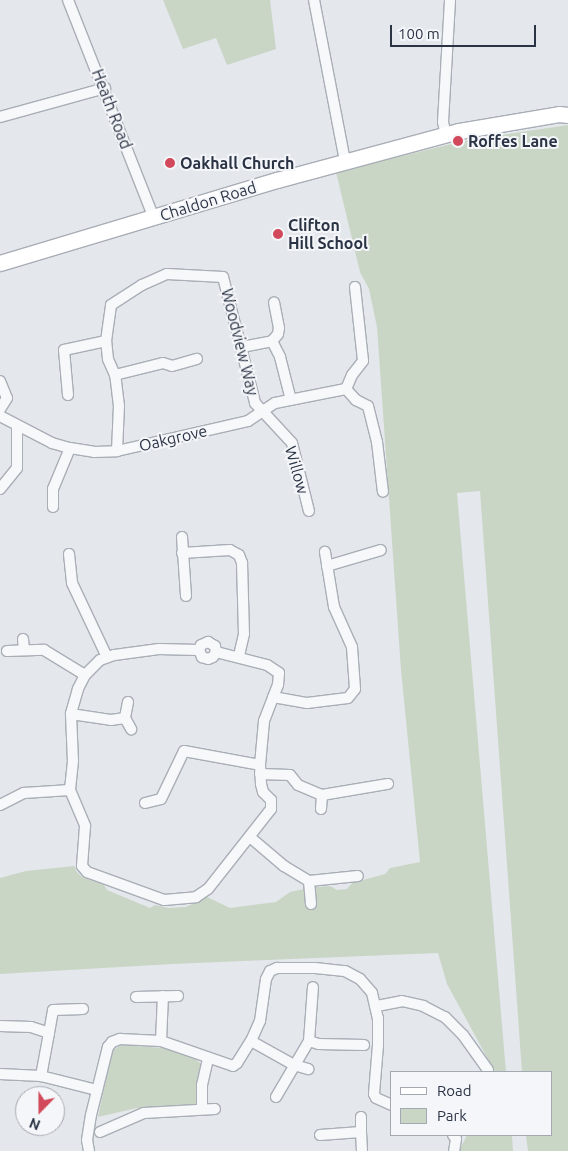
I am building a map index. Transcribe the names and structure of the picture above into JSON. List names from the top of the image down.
{
  "streets": {
    "main road": ["Chaldon Road"],
    "street": [
      "Heath Road",
      "Woodview Way",
      "Oakgrove",
      "Willow"
    ]
  },
  "crossings": [
    ["Heath Road", "Chaldon Road"],
    ["Woodview Way", "Oakgrove"],
    ["Woodview Way", "Willow"],
    ["Oakgrove", "Willow"]
  ],
  "places": ["Roffes Lane", "Oakhall Church", "Clifton Hill School"],
  "legend": ["Road", "Park"],
  "scale_bar": "100 m",
  "north": "bottom"
}
